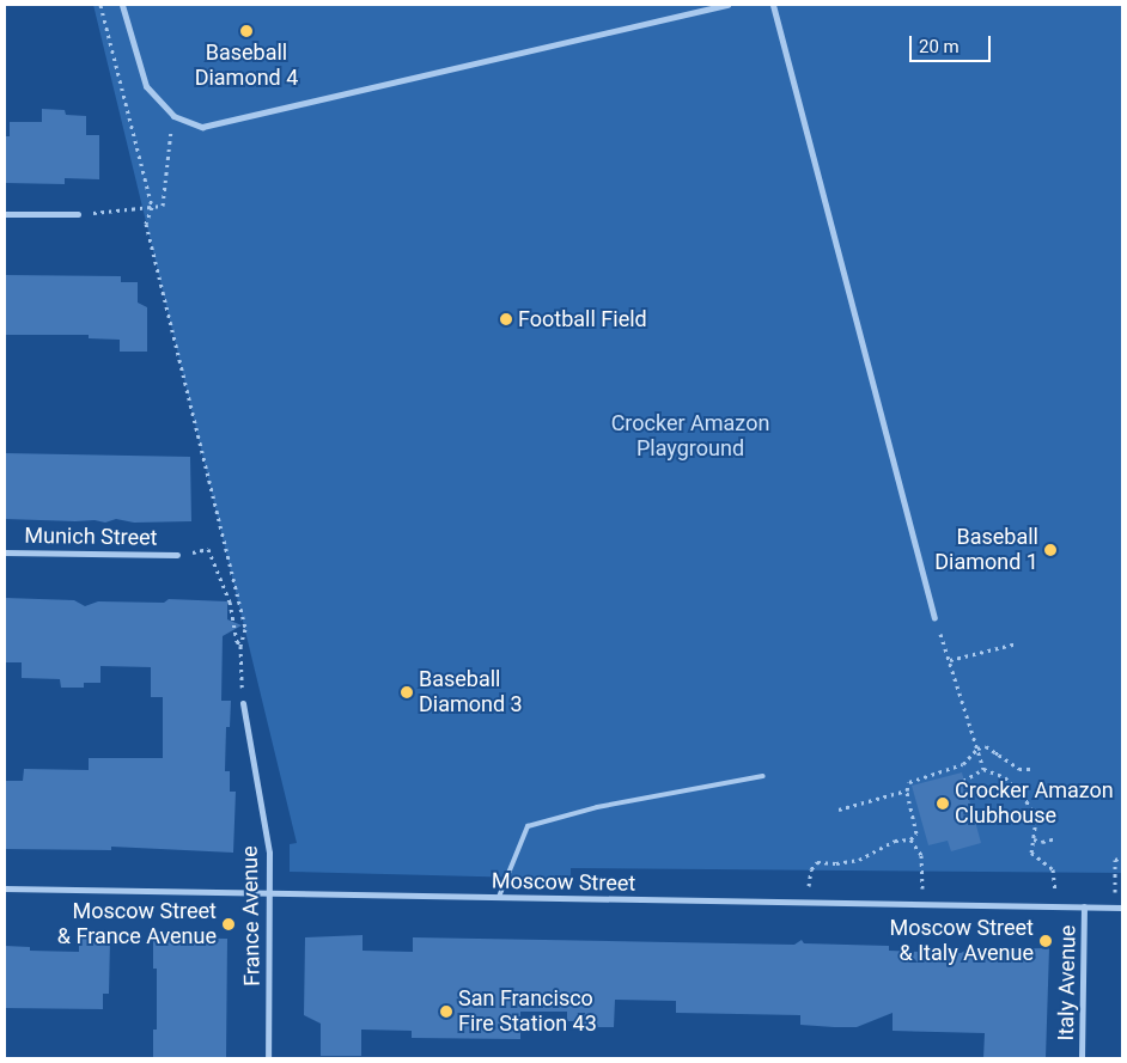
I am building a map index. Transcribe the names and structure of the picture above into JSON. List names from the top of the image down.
{
  "streets": {
    "street": [
      "Munich Street",
      "Moscow Street",
      "France Avenue",
      "Italy Avenue"
    ]
  },
  "crossings": [
    ["Moscow Street", "France Avenue"],
    ["Moscow Street", "Italy Avenue"]
  ],
  "parks": ["Crocker Amazon Playground"],
  "places": [
    "Baseball Diamond 4",
    "Football Field",
    "Baseball Diamond 1",
    "Baseball Diamond 3",
    "Crocker Amazon Clubhouse",
    "Moscow Street & France Avenue",
    "Moscow Street & Italy Avenue",
    "San Francisco Fire Station 43"
  ],
  "scale_bar": "20 m"
}
